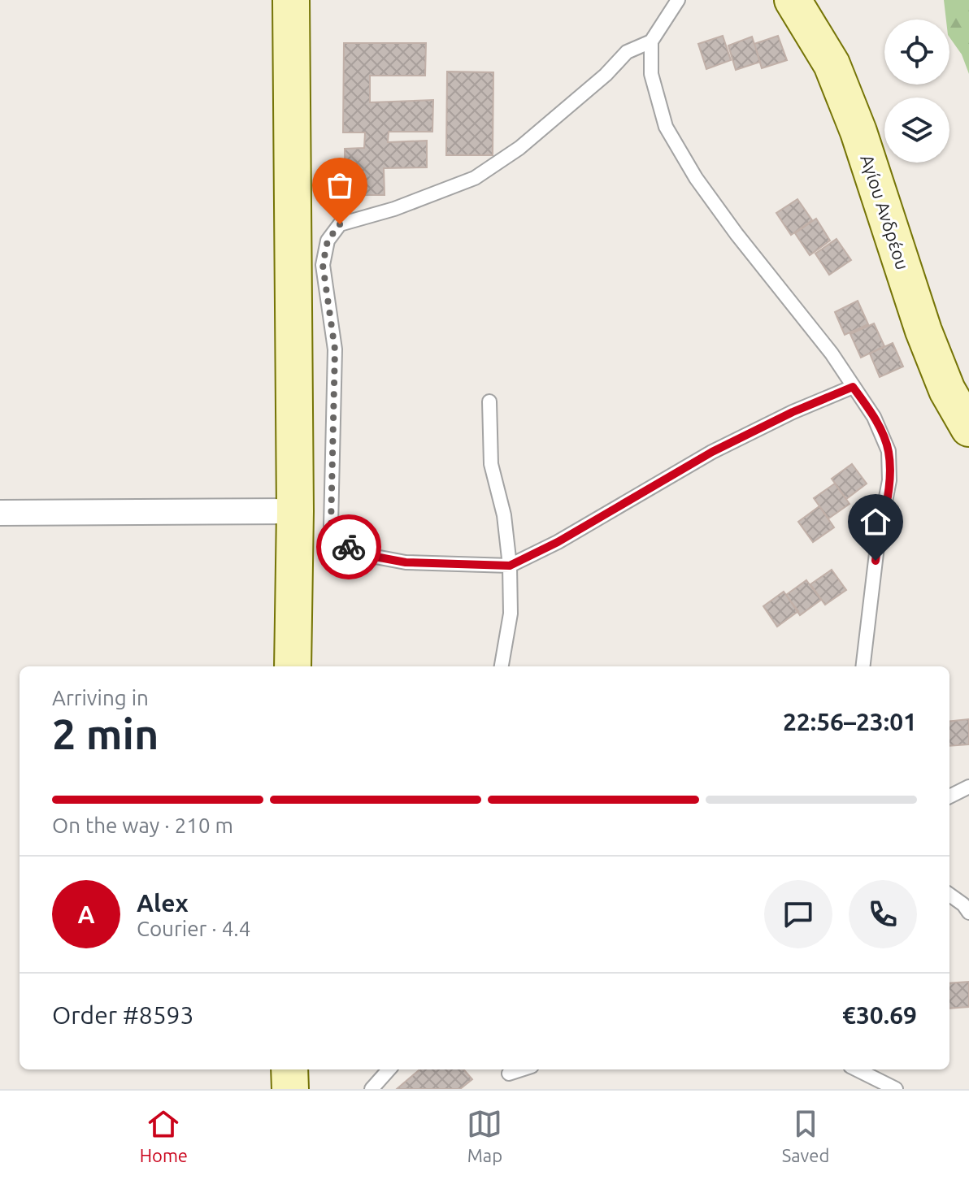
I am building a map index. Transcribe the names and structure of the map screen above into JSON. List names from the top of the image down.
{
  "streets": {
    "street": ["Αγίου Ανδρέου"]
  },
  "page": {
    "heading": ["2 min", "Arriving in", "22:56–23:01"],
    "panel": [
      "Alex",
      "Courier · 4.4",
      "Order #8593",
      "€30.69"
    ],
    "bar": "On the way · 210 m",
    "round": "A",
    "tabs": ["Home", "Map", "Saved"]
  }
}
